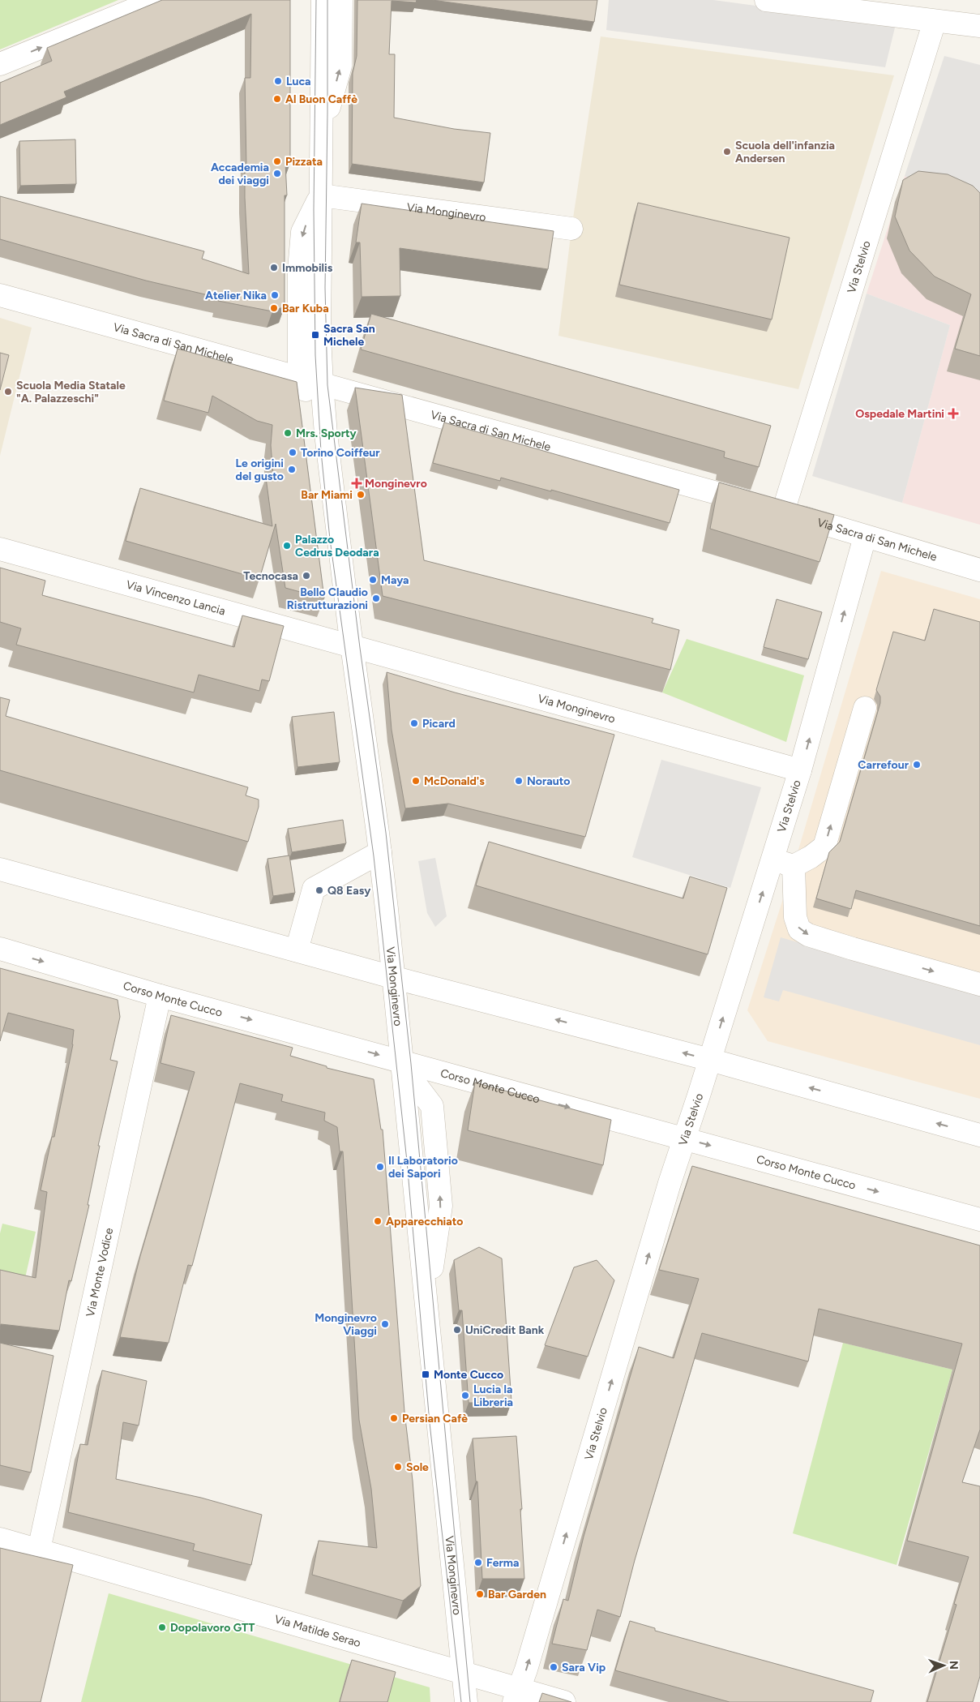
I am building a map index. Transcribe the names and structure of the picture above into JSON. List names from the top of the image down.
{
  "streets": {
    "street": [
      "Via Monginevro",
      "Via Stelvio",
      "Via Sacra di San Michele",
      "Via Vincenzo Lancia",
      "Corso Monte Cucco",
      "Via Monte Vodice",
      "Via Matilde Serao"
    ]
  },
  "crossings": [
    ["Via Monginevro", "Via Stelvio"],
    ["Via Monginevro", "Via Sacra di San Michele"],
    ["Via Monginevro", "Via Vincenzo Lancia"],
    ["Via Monginevro", "Corso Monte Cucco"],
    ["Via Monginevro", "Via Matilde Serao"],
    ["Via Stelvio", "Via Sacra di San Michele"],
    ["Via Stelvio", "Corso Monte Cucco"],
    ["Via Stelvio", "Via Matilde Serao"],
    ["Corso Monte Cucco", "Via Monte Vodice"],
    ["Via Monte Vodice", "Via Matilde Serao"]
  ],
  "one_way": ["Via Stelvio"],
  "places": {
    "other": [
      "Luca",
      "Al Buon Caffè",
      "Scuola dell'infanzia Andersen",
      "Pizzata",
      "Accademia dei viaggi",
      "Immobilis",
      "Atelier Nika",
      "Bar Kuba",
      "Scuola Media Statale \"A. Palazzeschi\"",
      "Mrs. Sporty",
      "Torino Coiffeur",
      "Le origini del gusto",
      "Bar Miami",
      "Palazzo Cedrus Deodara",
      "Tecnocasa",
      "Maya",
      "Bello Claudio Ristrutturazioni",
      "Picard",
      "Carrefour",
      "McDonald's",
      "Norauto",
      "Q8 Easy",
      "Il Laboratorio dei Sapori",
      "Apparecchiato",
      "Monginevro Viaggi",
      "UniCredit Bank",
      "Lucia la Libreria",
      "Persian Cafè",
      "Sole",
      "Ferma",
      "Bar Garden",
      "Dopolavoro GTT",
      "Sara Vip"
    ],
    "transit": ["Sacra San Michele", "Monte Cucco"],
    "health": ["Ospedale Martini", "Monginevro"]
  },
  "north": "right"
}
